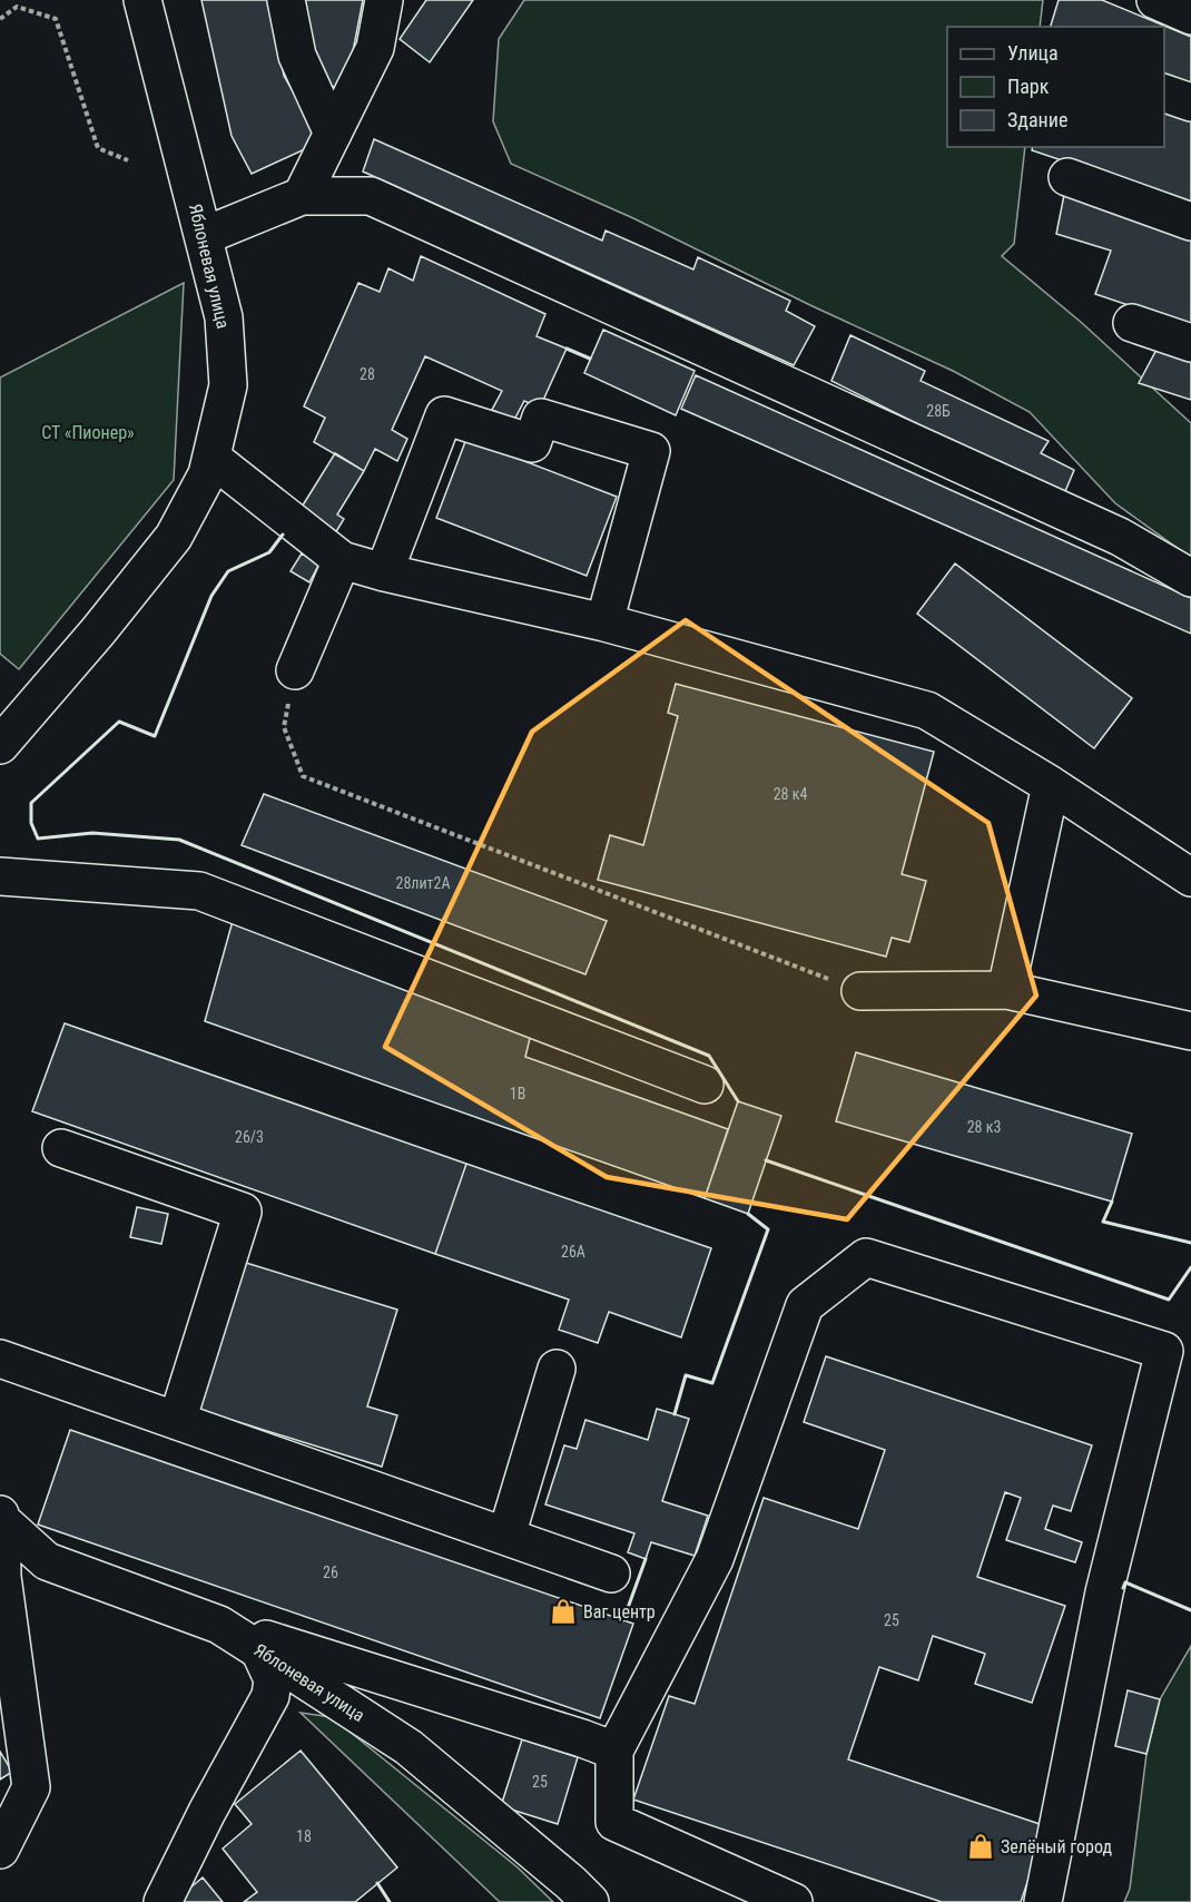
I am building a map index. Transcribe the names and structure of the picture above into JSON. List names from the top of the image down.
{
  "streets": {
    "street": ["Яблоневая улица"]
  },
  "parks": ["СТ «Пионер»"],
  "places": {
    "shop": ["Ваг центр", "Зелёный город"]
  },
  "house_numbers": [
    "28",
    "28Б",
    "28 к4",
    "28лит2А",
    "1В",
    "28 к3",
    "26/3",
    "26А",
    "26",
    "25",
    "25",
    "18"
  ],
  "legend": ["Улица", "Парк", "Здание"]
}
